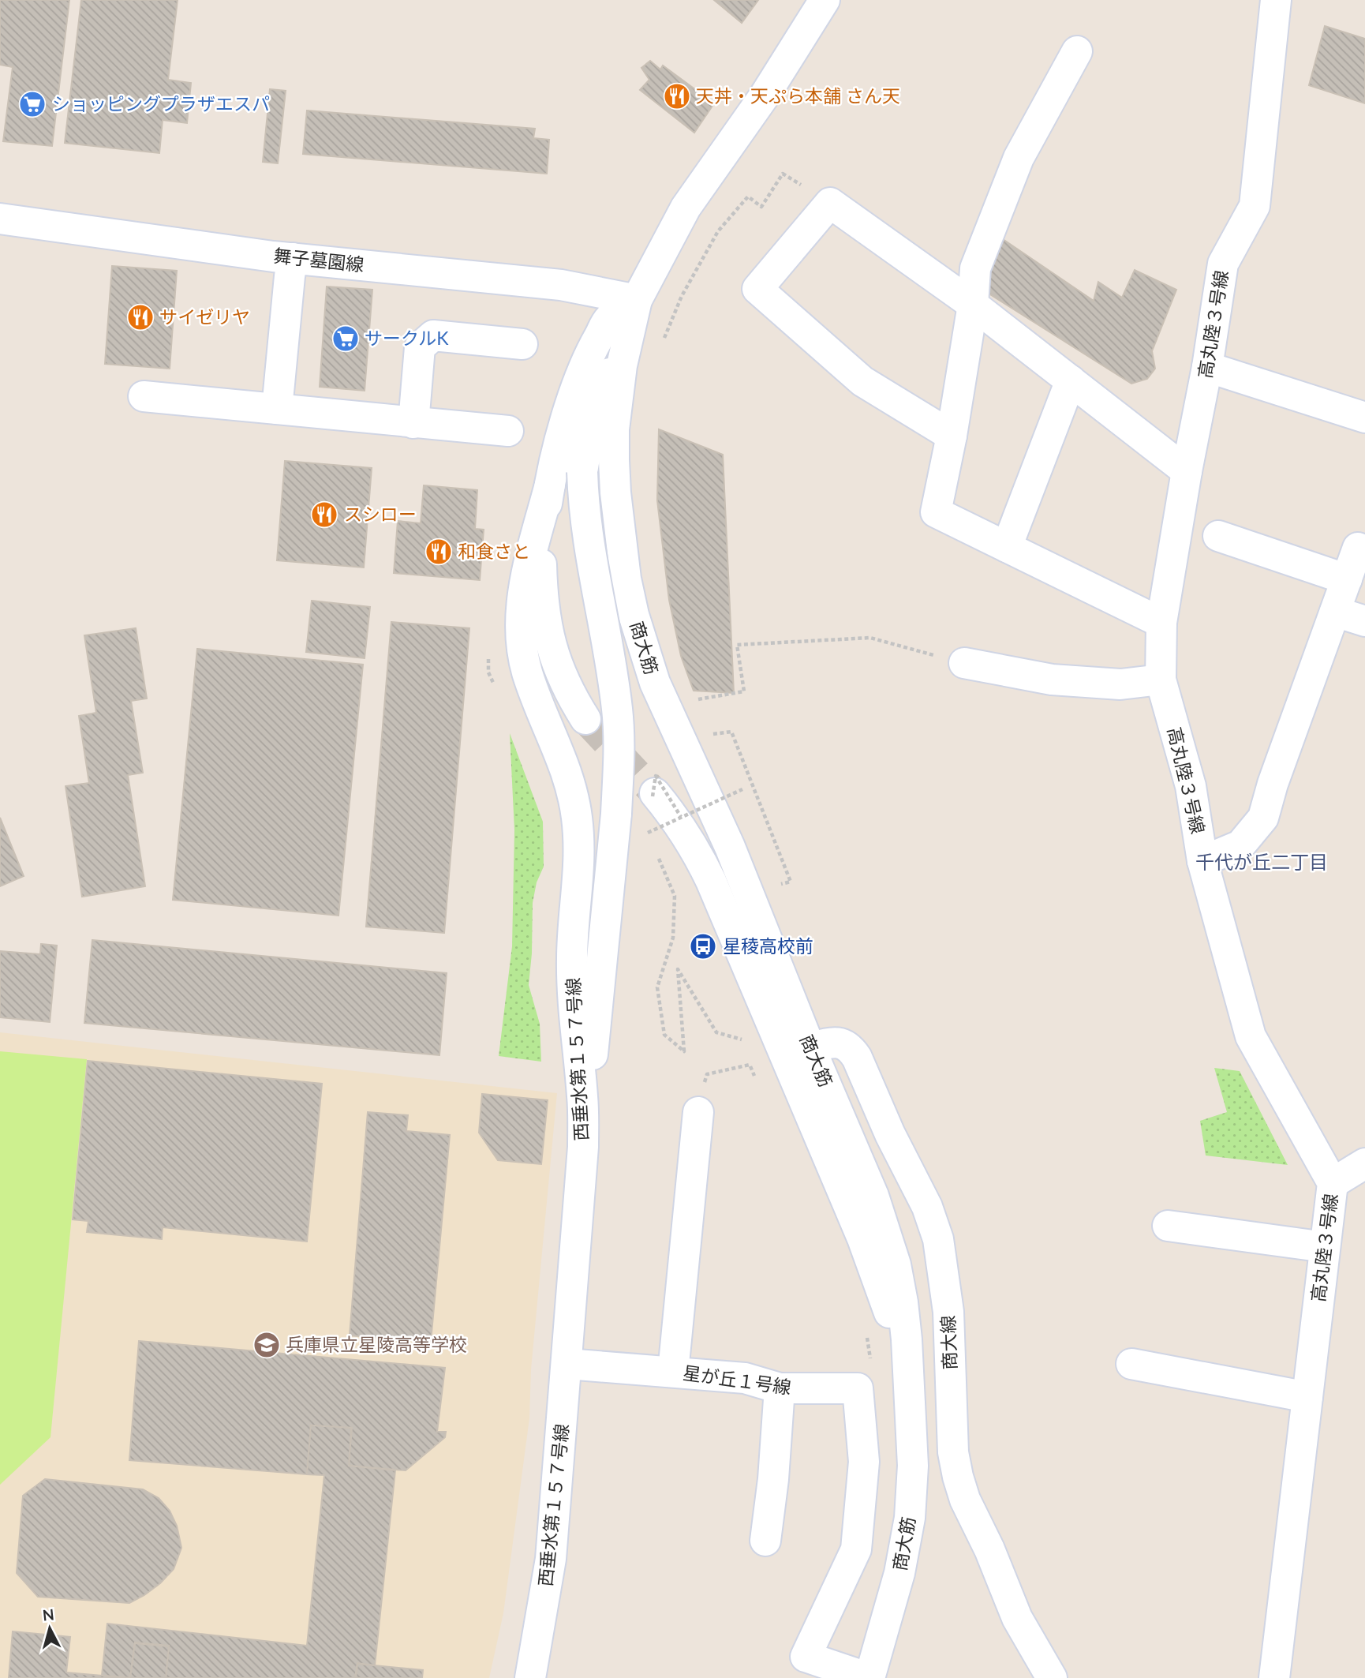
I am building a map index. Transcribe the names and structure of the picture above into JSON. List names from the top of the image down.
{
  "streets": {
    "street": [
      "舞子墓園線",
      "高丸陸３号線",
      "商大筋",
      "西垂水第１５７号線",
      "商大線",
      "星が丘１号線"
    ]
  },
  "crossings": [
    ["舞子墓園線", "商大筋"],
    ["商大筋", "商大線"],
    ["商大筋", "星が丘１号線"],
    ["西垂水第１５７号線", "星が丘１号線"]
  ],
  "districts": ["千代が丘二丁目"],
  "places": {
    "restaurant": [
      "天丼・天ぷら本舗 さん天",
      "サイゼリヤ",
      "スシロー",
      "和食さと"
    ],
    "supermarket": ["ショッピングプラザエスパ", "サークルK"],
    "bus stop": ["星稜高校前"],
    "school or university": ["兵庫県立星陵高等学校"]
  },
  "north": "top"
}
